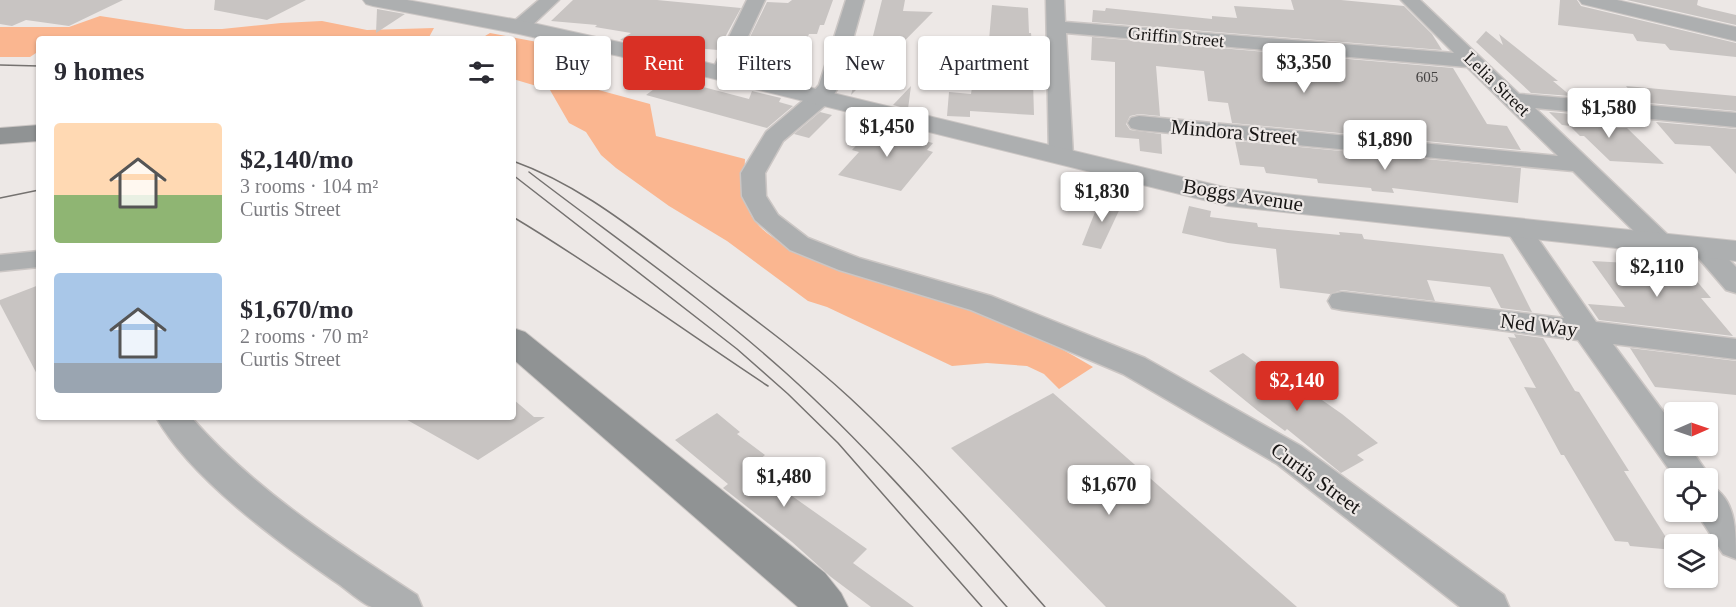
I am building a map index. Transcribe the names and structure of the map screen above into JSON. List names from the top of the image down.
{
  "streets": {
    "street": [
      "Griffin Street",
      "Lelia Street",
      "Mindora Street",
      "Boggs Avenue",
      "Ned Way",
      "Curtis Street"
    ]
  },
  "crossings": [
    ["Griffin Street", "Lelia Street"],
    ["Lelia Street", "Mindora Street"],
    ["Lelia Street", "Boggs Avenue"],
    ["Boggs Avenue", "Curtis Street"]
  ],
  "house_numbers": ["605"],
  "north": "right",
  "page": {
    "chip": [
      "Buy",
      "Rent",
      "Filters",
      "New",
      "Apartment"
    ],
    "heading": "9 homes",
    "price": [
      "$3,350",
      "$1,580",
      "$1,450",
      "$1,890",
      "$1,830",
      "$2,110",
      "$2,140",
      "$1,480",
      "$1,670"
    ],
    "list": [
      {
        "name": "$2,140/mo",
        "note": "3 rooms · 104 m² · Curtis Street"
      },
      {
        "name": "$1,670/mo",
        "note": "2 rooms · 70 m² · Curtis Street"
      }
    ]
  }
}
